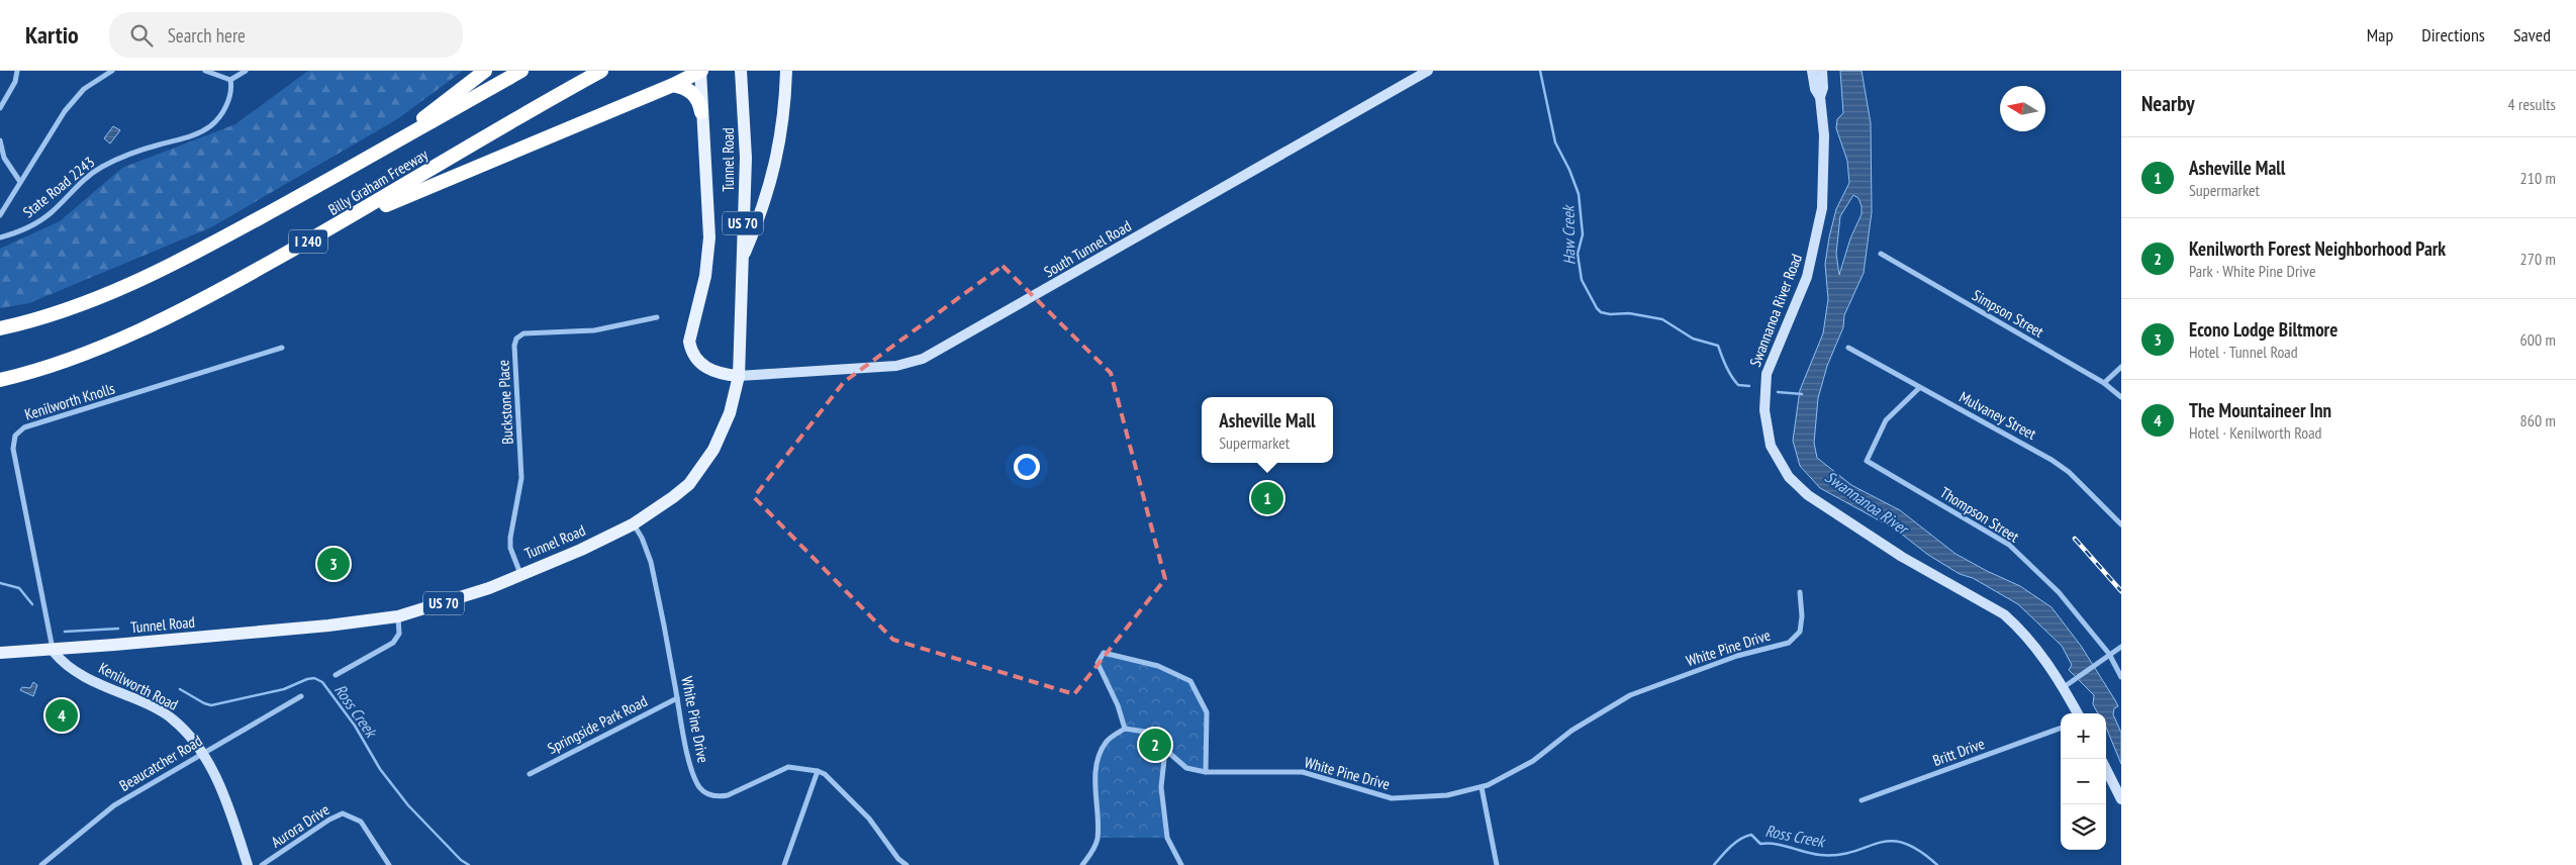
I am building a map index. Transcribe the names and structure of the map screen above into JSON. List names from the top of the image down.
{
  "streets": {
    "highway": ["Billy Graham Freeway", "I 240"],
    "main road": [
      "Tunnel Road",
      "US 70",
      "South Tunnel Road",
      "Swannanoa River Road",
      "Kenilworth Road"
    ],
    "street": [
      "State Road 2243",
      "Simpson Street",
      "Kenilworth Knolls",
      "Buckstone Place",
      "Mulvaney Street",
      "Thompson Street",
      "White Pine Drive",
      "Springside Park Road",
      "Britt Drive",
      "Beaucatcher Road",
      "Aurora Drive"
    ]
  },
  "crossings": [
    ["Tunnel Road", "South Tunnel Road"],
    ["Tunnel Road", "Kenilworth Knolls"],
    ["Tunnel Road", "Buckstone Place"],
    ["Tunnel Road", "White Pine Drive"],
    ["Tunnel Road", "Kenilworth Road"],
    ["Kenilworth Knolls", "Kenilworth Road"],
    ["Mulvaney Street", "Thompson Street"],
    ["White Pine Drive", "Springside Park Road"],
    ["Kenilworth Road", "Beaucatcher Road"]
  ],
  "water": ["Haw Creek", "Swannanoa River", "Ross Creek"],
  "north": "left",
  "page": {
    "header": "Kartio",
    "search": "Search here",
    "nav": ["Map", "Directions", "Saved"],
    "heading": ["Nearby", "4 results"],
    "list": [
      {
        "mark": "1",
        "name": "Asheville Mall",
        "note": "Supermarket",
        "value": "210 m"
      },
      {
        "mark": "2",
        "name": "Kenilworth Forest Neighborhood Park",
        "note": "Park · White Pine Drive",
        "value": "270 m"
      },
      {
        "mark": "3",
        "name": "Econo Lodge Biltmore",
        "note": "Hotel · Tunnel Road",
        "value": "600 m"
      },
      {
        "mark": "4",
        "name": "The Mountaineer Inn",
        "note": "Hotel · Kenilworth Road",
        "value": "860 m"
      }
    ],
    "popup": ["Asheville Mall", "Supermarket"],
    "pins": [
      "1",
      "3",
      "4",
      "2"
    ],
    "map_buttons": ["+", "−"]
  }
}
